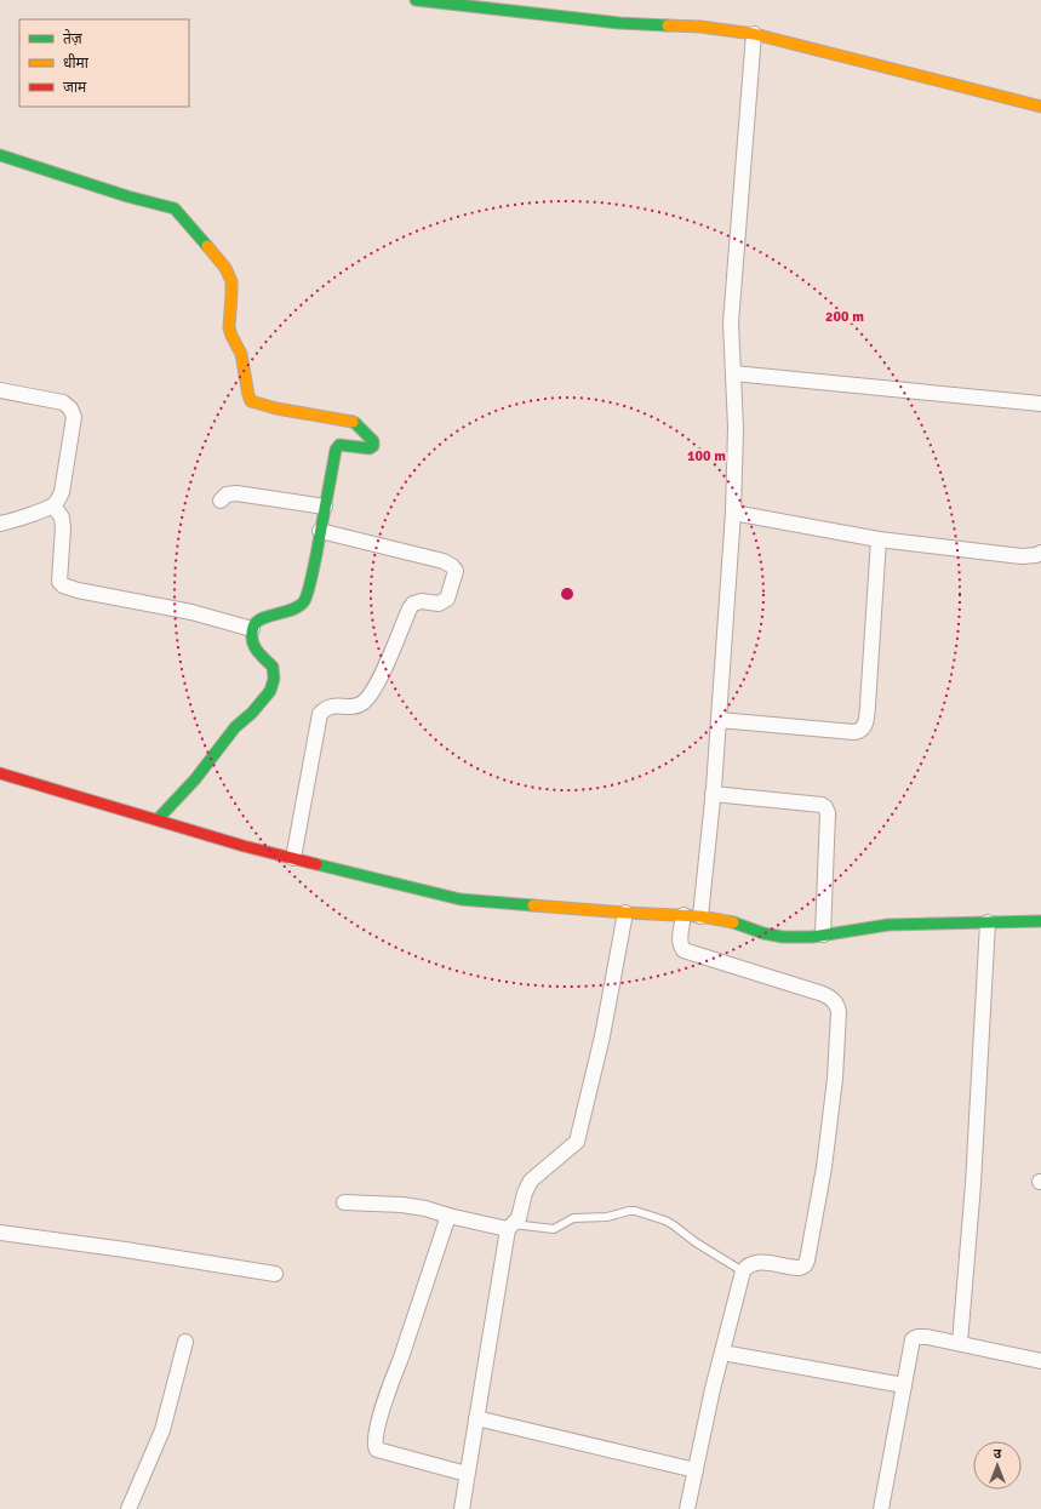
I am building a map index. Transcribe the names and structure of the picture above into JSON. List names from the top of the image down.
{
  "legend": ["तेज़", "धीमा", "जाम"],
  "north": "top",
  "rings": ["200 m", "100 m"]
}
